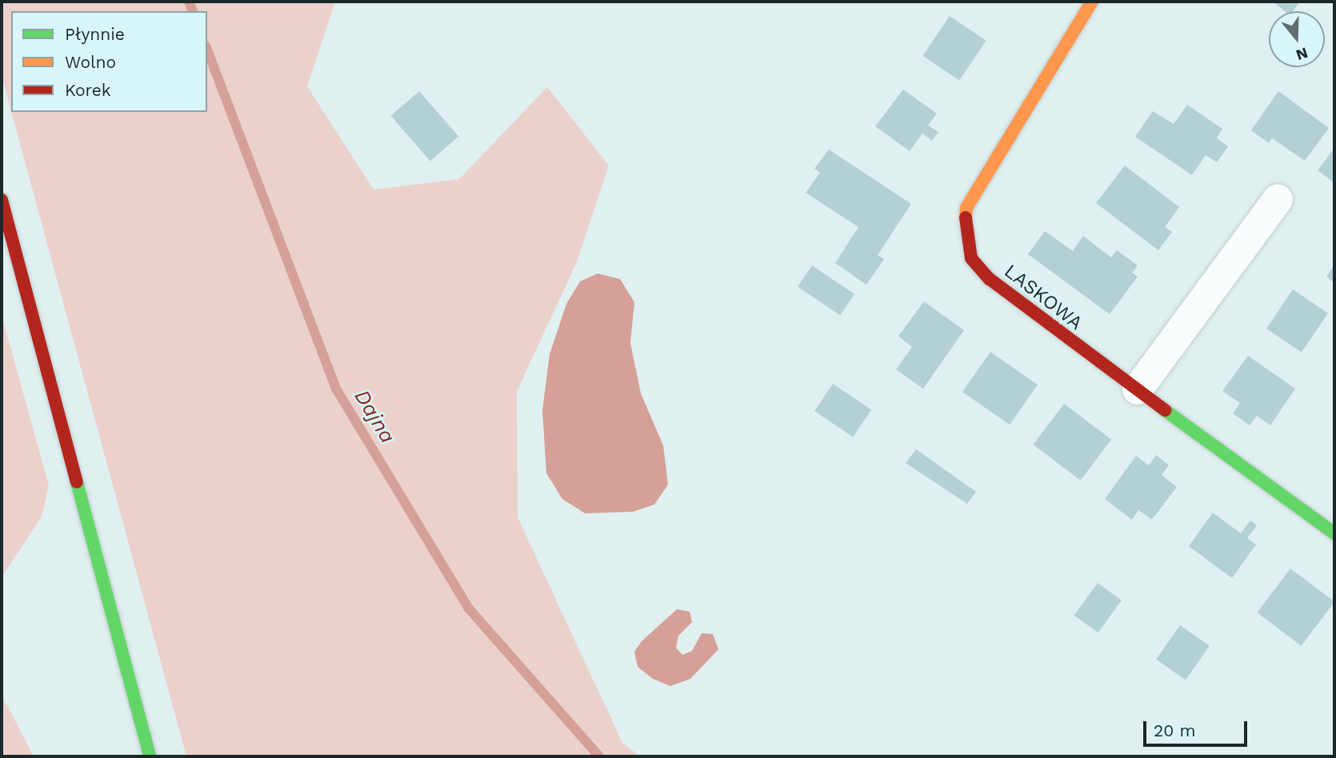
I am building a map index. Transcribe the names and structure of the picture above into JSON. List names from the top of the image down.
{
  "streets": {
    "street": ["LASKOWA"]
  },
  "water": ["Dajna"],
  "legend": ["Płynnie", "Wolno", "Korek"],
  "scale_bar": "20 m",
  "north": "bottom"
}
